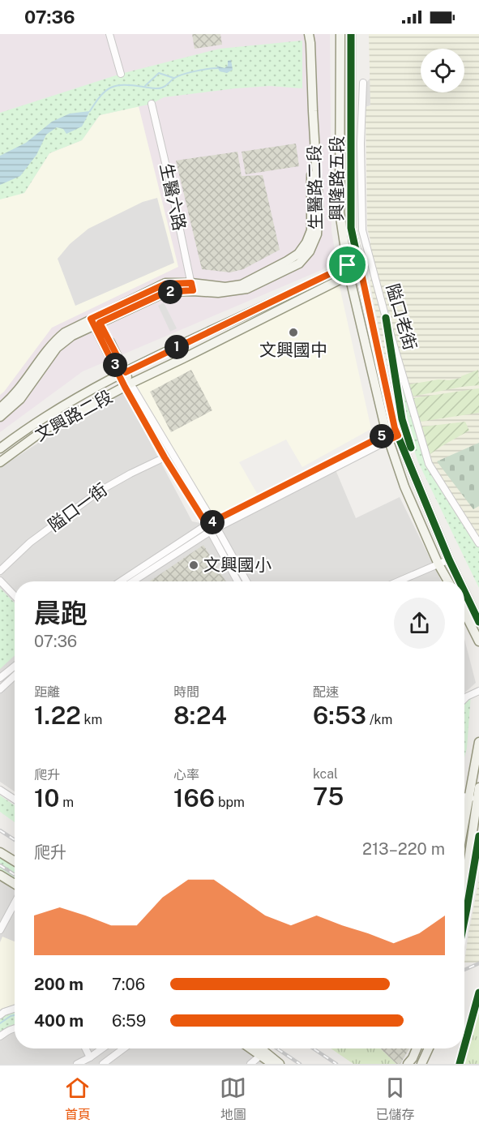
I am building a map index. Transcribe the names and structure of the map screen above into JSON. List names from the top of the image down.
{
  "streets": {
    "street": [
      "興隆路五段",
      "生醫路二段",
      "生醫六路",
      "隘口老街",
      "文興路二段",
      "隘口一街"
    ]
  },
  "crossings": [
    ["興隆路五段", "文興路二段"],
    ["生醫路二段", "生醫六路"]
  ],
  "places": ["文興國中", "文興國小"],
  "page": {
    "status": "07:36",
    "pins": [
      "2",
      "1",
      "3",
      "5",
      "4"
    ],
    "heading": ["晨跑", "07:36"],
    "stats": [
      ["距離", "1.22 km"],
      ["時間", "8:24"],
      ["配速", "6:53 /km"],
      ["爬升", "10 m"],
      ["心率", "166 bpm"],
      ["kcal", "75"]
    ],
    "chart": ["爬升", "213–220 m"],
    "list": [
      {
        "name": "200 m",
        "note": "7:06"
      },
      {
        "name": "400 m",
        "note": "6:59"
      }
    ],
    "tabs": ["首頁", "地圖", "已儲存"]
  }
}
